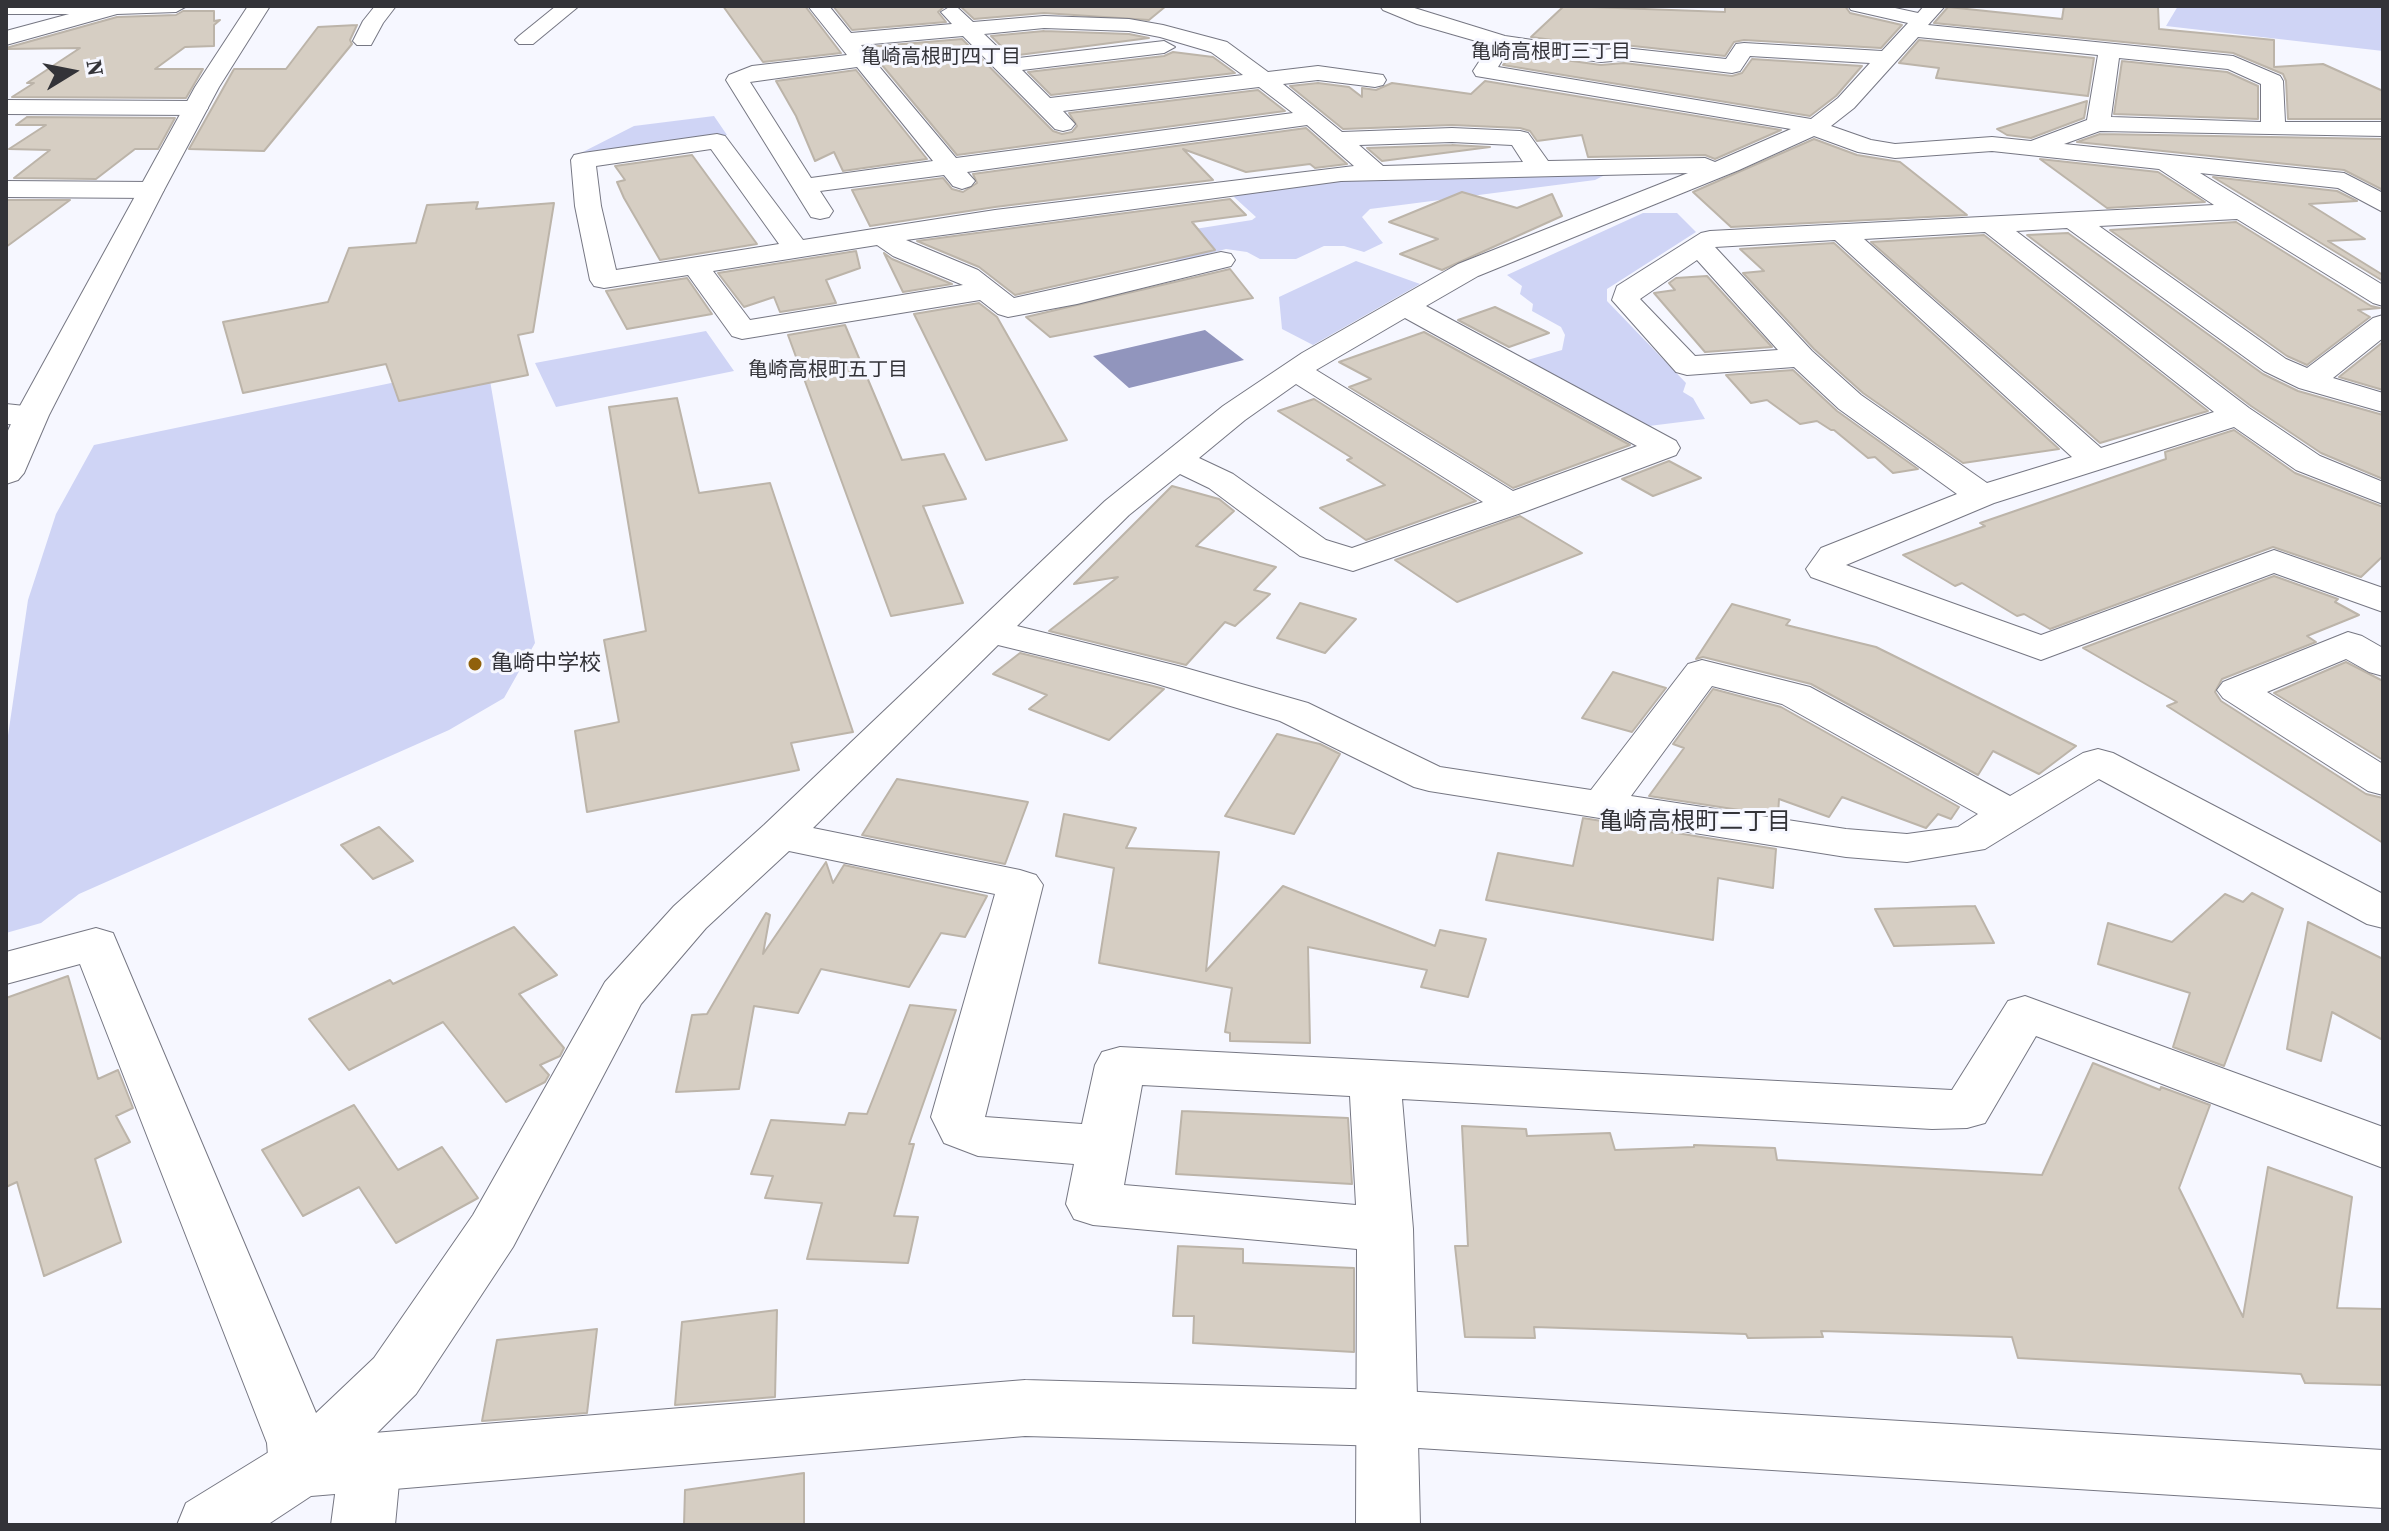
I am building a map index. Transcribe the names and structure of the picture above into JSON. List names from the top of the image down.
{
  "districts": [
    "亀崎高根町三丁目",
    "亀崎高根町四丁目",
    "亀崎高根町五丁目",
    "亀崎高根町二丁目"
  ],
  "places": ["亀崎中学校"],
  "north": "right"
}
